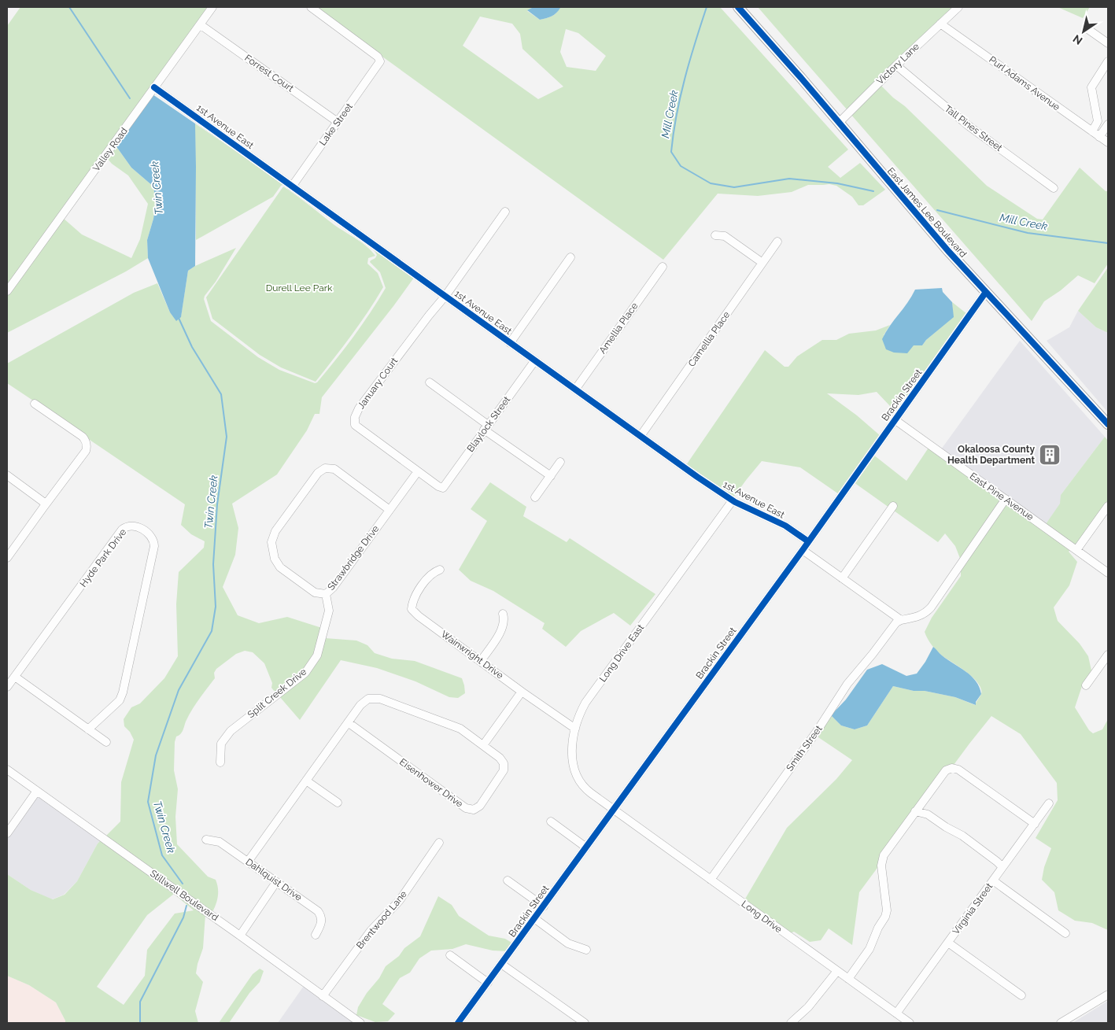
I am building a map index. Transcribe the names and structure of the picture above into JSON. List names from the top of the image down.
{
  "streets": {
    "main road": ["East James Lee Boulevard"],
    "street": [
      "Victory Lane",
      "Forrest Court",
      "Purl Adams Avenue",
      "Lake Street",
      "1st Avenue East",
      "Tall Pines Street",
      "Valley Road",
      "Amellia Place",
      "Camellia Place",
      "January Court",
      "Brackin Street",
      "Blaylock Street",
      "East Pine Avenue",
      "Hyde Park Drive",
      "Strawbridge Drive",
      "Long Drive East",
      "Wainwright Drive",
      "Split Creek Drive",
      "Smith Street",
      "Eisenhower Drive",
      "Dahlquist Drive",
      "Stillwell Boulevard",
      "Virginia Street",
      "Long Drive",
      "Brentwood Lane"
    ]
  },
  "crossings": [
    ["Victory Lane", "Purl Adams Avenue"],
    ["Victory Lane", "Tall Pines Street"],
    ["Victory Lane", "East James Lee Boulevard"],
    ["Forrest Court", "Lake Street"],
    ["Forrest Court", "Valley Road"],
    ["Lake Street", "1st Avenue East"],
    ["1st Avenue East", "Valley Road"],
    ["1st Avenue East", "Amellia Place"],
    ["1st Avenue East", "Camellia Place"],
    ["1st Avenue East", "January Court"],
    ["1st Avenue East", "Brackin Street"],
    ["1st Avenue East", "Blaylock Street"],
    ["1st Avenue East", "Long Drive East"],
    ["East James Lee Boulevard", "Brackin Street"],
    ["January Court", "Blaylock Street"],
    ["January Court", "Strawbridge Drive"],
    ["Brackin Street", "East Pine Avenue"],
    ["Brackin Street", "Long Drive East"],
    ["Brackin Street", "Long Drive"],
    ["Strawbridge Drive", "Split Creek Drive"],
    ["Long Drive East", "Wainwright Drive"],
    ["Long Drive East", "Long Drive"],
    ["Smith Street", "Long Drive"],
    ["Eisenhower Drive", "Dahlquist Drive"],
    ["Stillwell Boulevard", "Brentwood Lane"],
    ["Virginia Street", "Long Drive"]
  ],
  "water": ["Mill Creek", "Twin Creek"],
  "parks": ["Durell Lee Park"],
  "places": {
    "building": ["Okaloosa County Health Department"]
  },
  "north": "bottom left"
}
